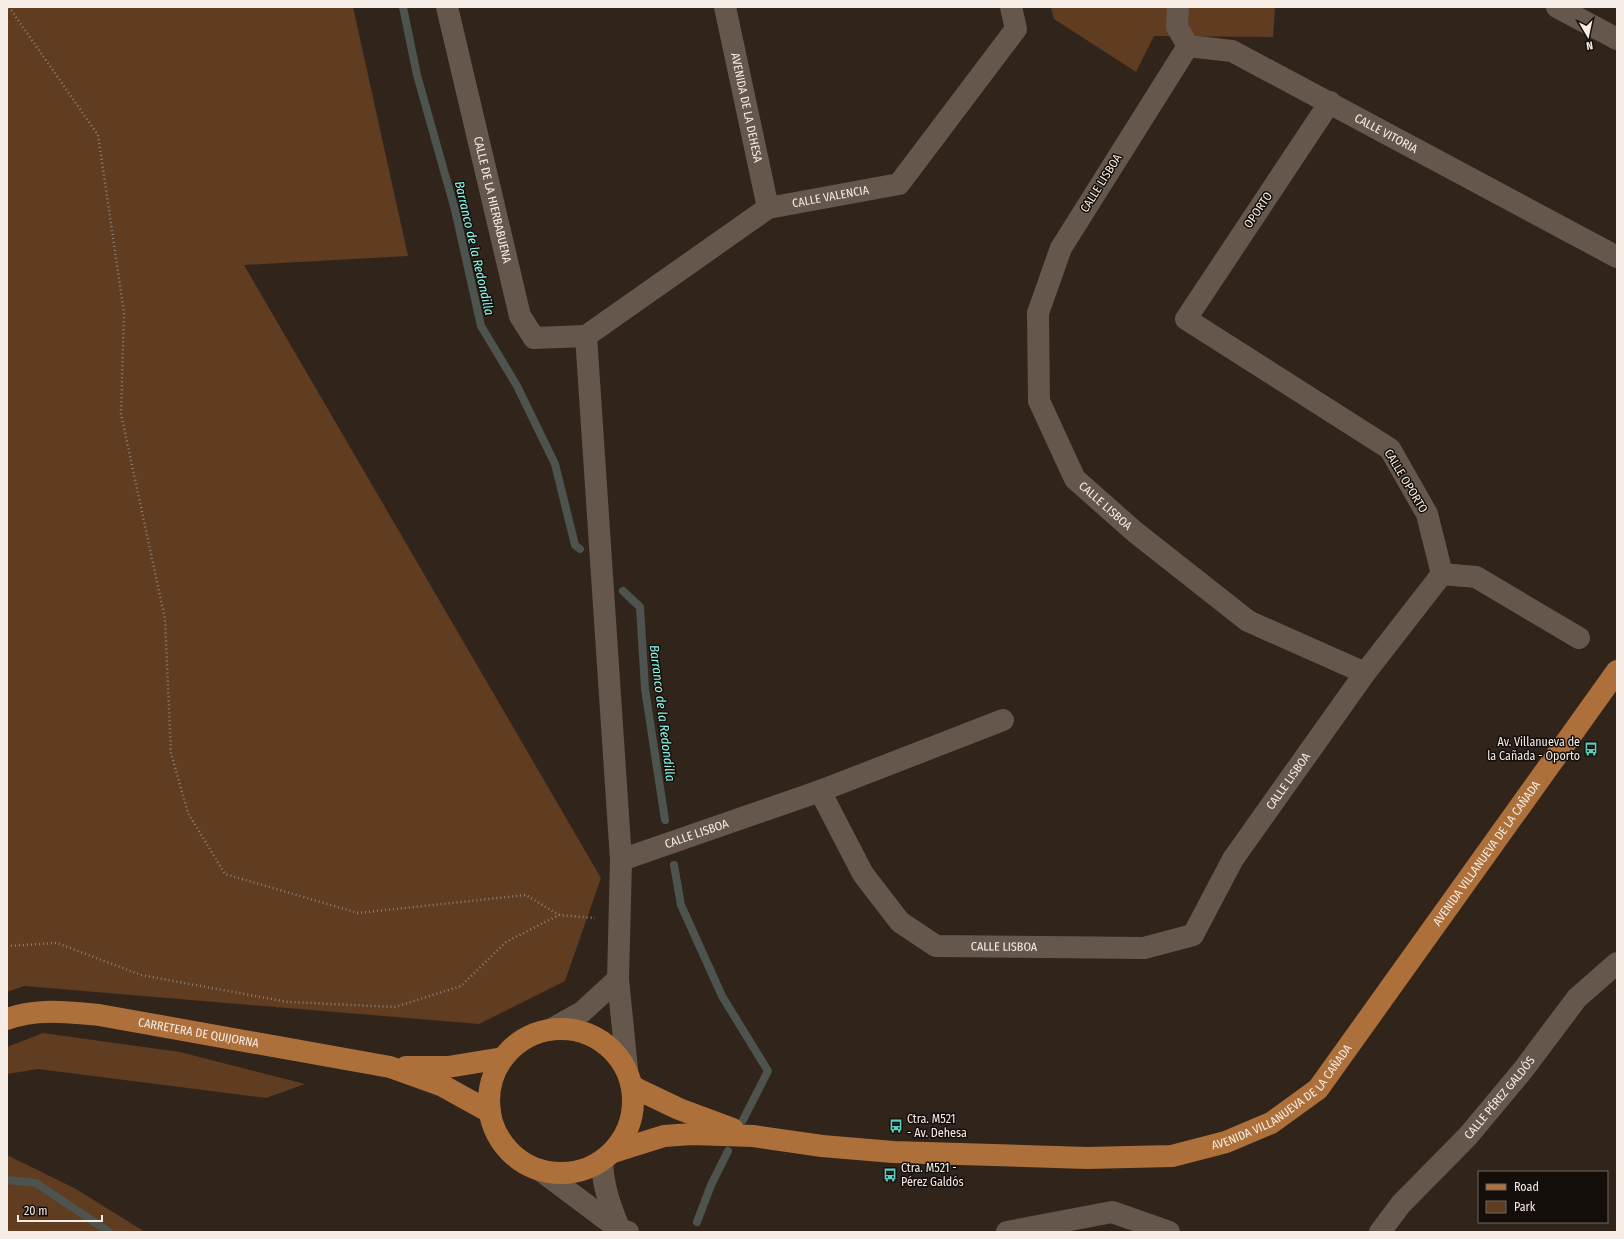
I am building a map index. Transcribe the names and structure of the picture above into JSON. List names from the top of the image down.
{
  "streets": {
    "main road": ["AVENIDA VILLANUEVA DE LA CAÑADA", "CARRETERA DE QUIJORNA"],
    "street": [
      "AVENIDA DE LA DEHESA",
      "CALLE VITORIA",
      "CALLE LISBOA",
      "CALLE VALENCIA",
      "CALLE DE LA HIERBABUENA",
      "OPORTO",
      "CALLE OPORTO",
      "CALLE PÉREZ GALDÓS"
    ]
  },
  "crossings": [
    ["AVENIDA DE LA DEHESA", "CALLE VALENCIA"],
    ["CALLE VITORIA", "CALLE LISBOA"],
    ["CALLE VITORIA", "OPORTO"],
    ["CALLE VALENCIA", "CALLE DE LA HIERBABUENA"],
    ["OPORTO", "CALLE OPORTO"]
  ],
  "water": ["Barranco de la Redondilla"],
  "places": {
    "bus stop": ["Av. Villanueva de la Cañada - Oporto", "Ctra. M521 - Av. Dehesa", "Ctra. M521 - Pérez Galdós"]
  },
  "legend": ["Road", "Park"],
  "scale_bar": "20 m",
  "north": "bottom"
}
